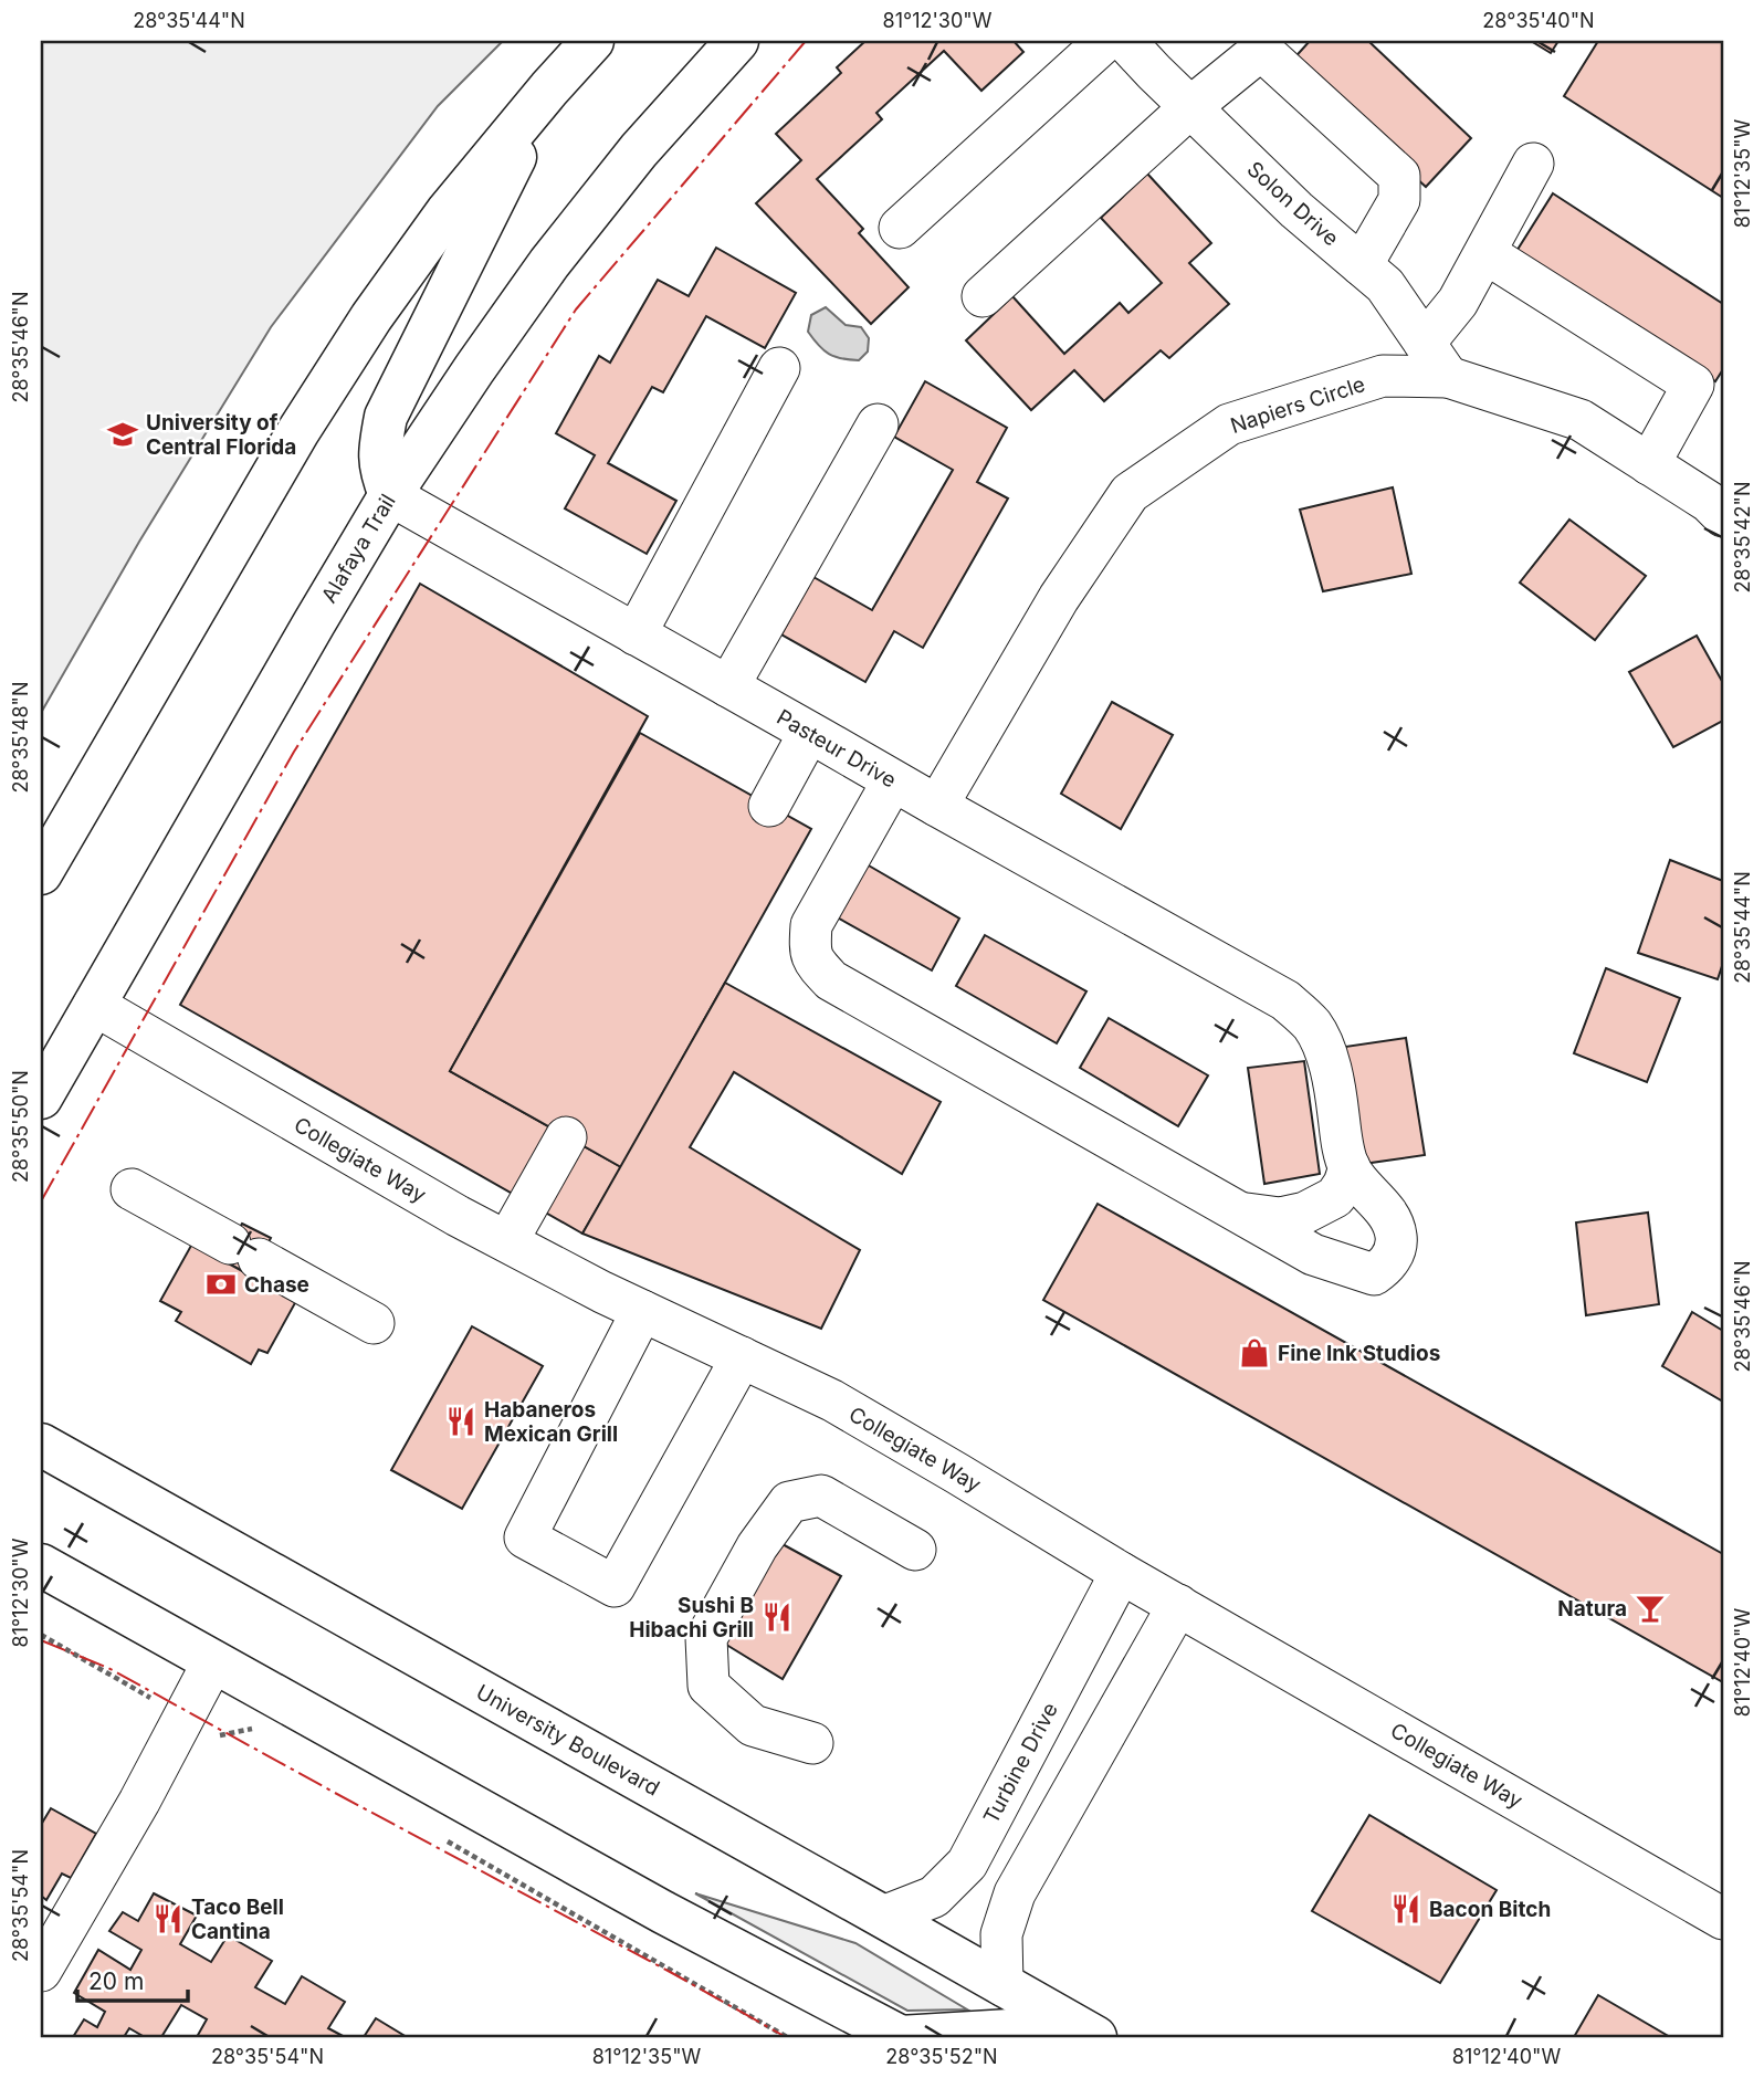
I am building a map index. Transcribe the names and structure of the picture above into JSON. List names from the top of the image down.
{
  "streets": {
    "main road": ["Alafaya Trail", "University Boulevard"],
    "street": [
      "Solon Drive",
      "Napiers Circle",
      "Pasteur Drive",
      "Collegiate Way",
      "Turbine Drive"
    ]
  },
  "crossings": [
    ["Solon Drive", "Napiers Circle"],
    ["Napiers Circle", "Pasteur Drive"],
    ["Alafaya Trail", "Pasteur Drive"],
    ["Alafaya Trail", "Collegiate Way"],
    ["Collegiate Way", "Turbine Drive"],
    ["University Boulevard", "Turbine Drive"]
  ],
  "places": {
    "school or university": ["University of Central Florida"],
    "bank": ["Chase"],
    "shop": ["Fine Ink Studios"],
    "restaurant": [
      "Habaneros Mexican Grill",
      "Sushi B Hibachi Grill",
      "Bacon Bitch",
      "Taco Bell Cantina"
    ],
    "bar": ["Natura"]
  },
  "scale_bar": "20 m",
  "coordinates": [
    "28°35'44\"N",
    "81°12'30\"W",
    "28°35'40\"N",
    "81°12'35\"W",
    "28°35'46\"N",
    "28°35'42\"N",
    "28°35'48\"N",
    "28°35'50\"N",
    "81°12'40\"W",
    "28°35'54\"N",
    "28°35'52\"N"
  ]
}
